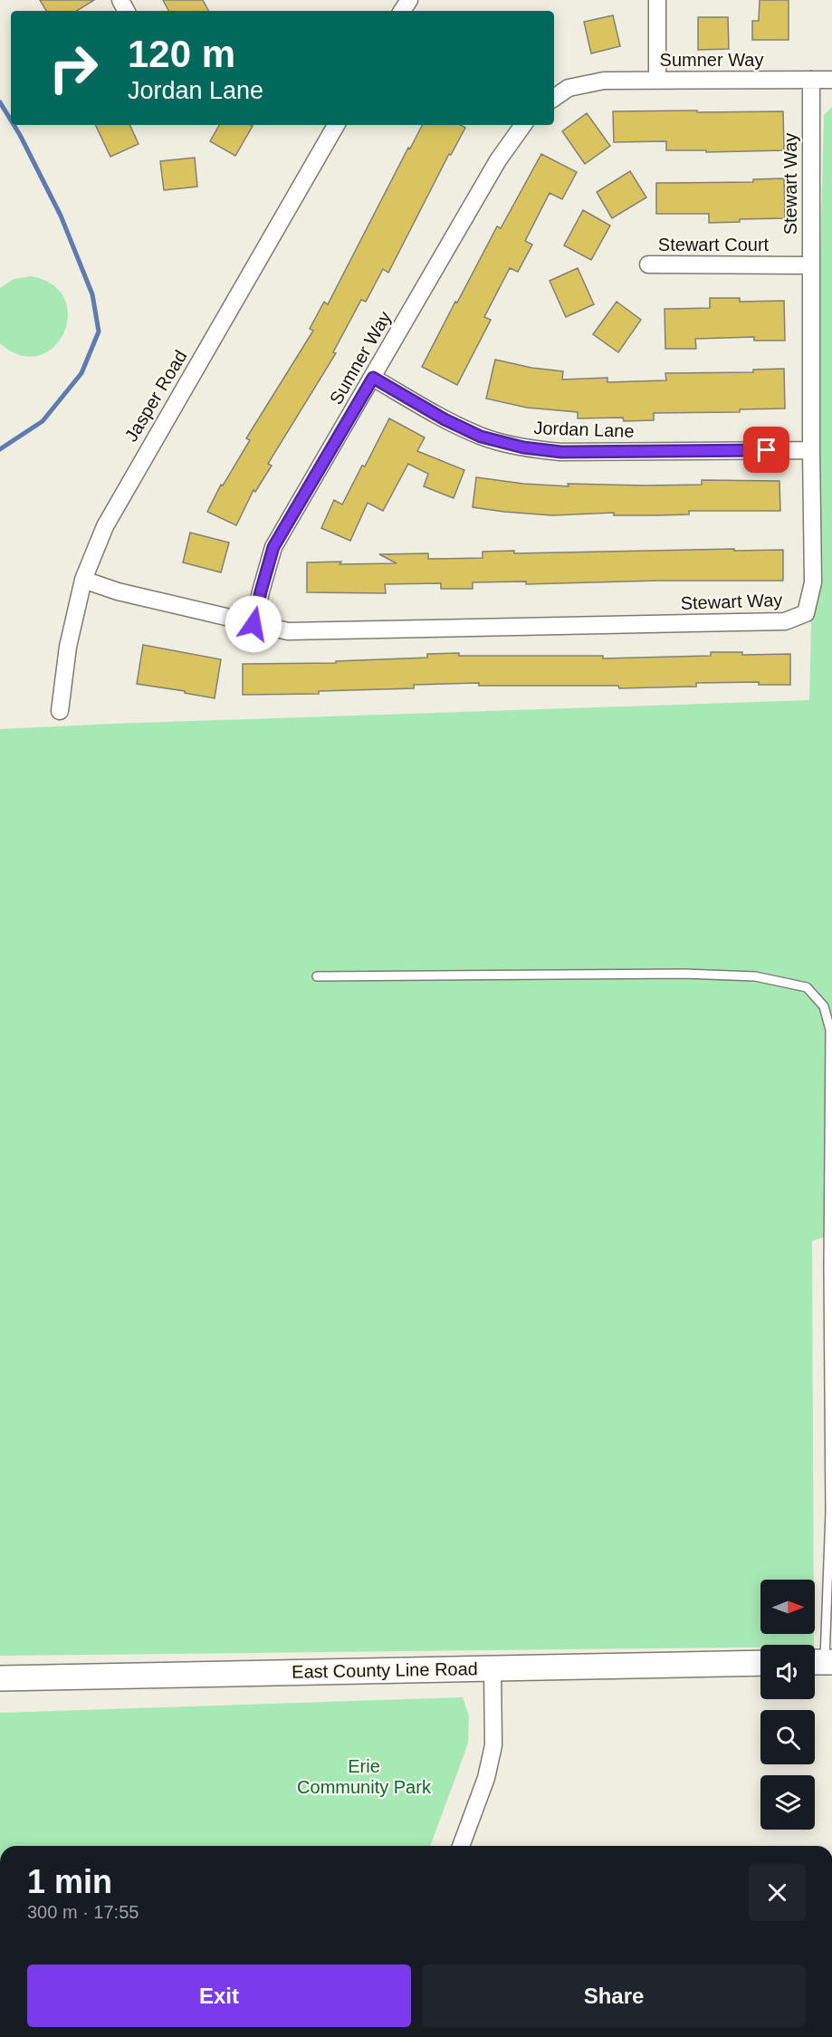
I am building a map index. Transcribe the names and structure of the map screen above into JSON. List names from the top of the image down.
{
  "streets": {
    "main road": ["East County Line Road"],
    "street": [
      "Sumner Way",
      "Stewart Way",
      "Stewart Court",
      "Jasper Road",
      "Jordan Lane"
    ]
  },
  "crossings": [
    ["Sumner Way", "Stewart Way"],
    ["Sumner Way", "Jordan Lane"],
    ["Stewart Way", "Stewart Court"],
    ["Stewart Way", "Jordan Lane"]
  ],
  "parks": ["Erie Community Park"],
  "north": "right",
  "page": {
    "turn": ["120 m", "Jordan Lane"],
    "heading": ["1 min", "300 m · 17:55"],
    "buttons": ["Exit", "Share"]
  }
}
